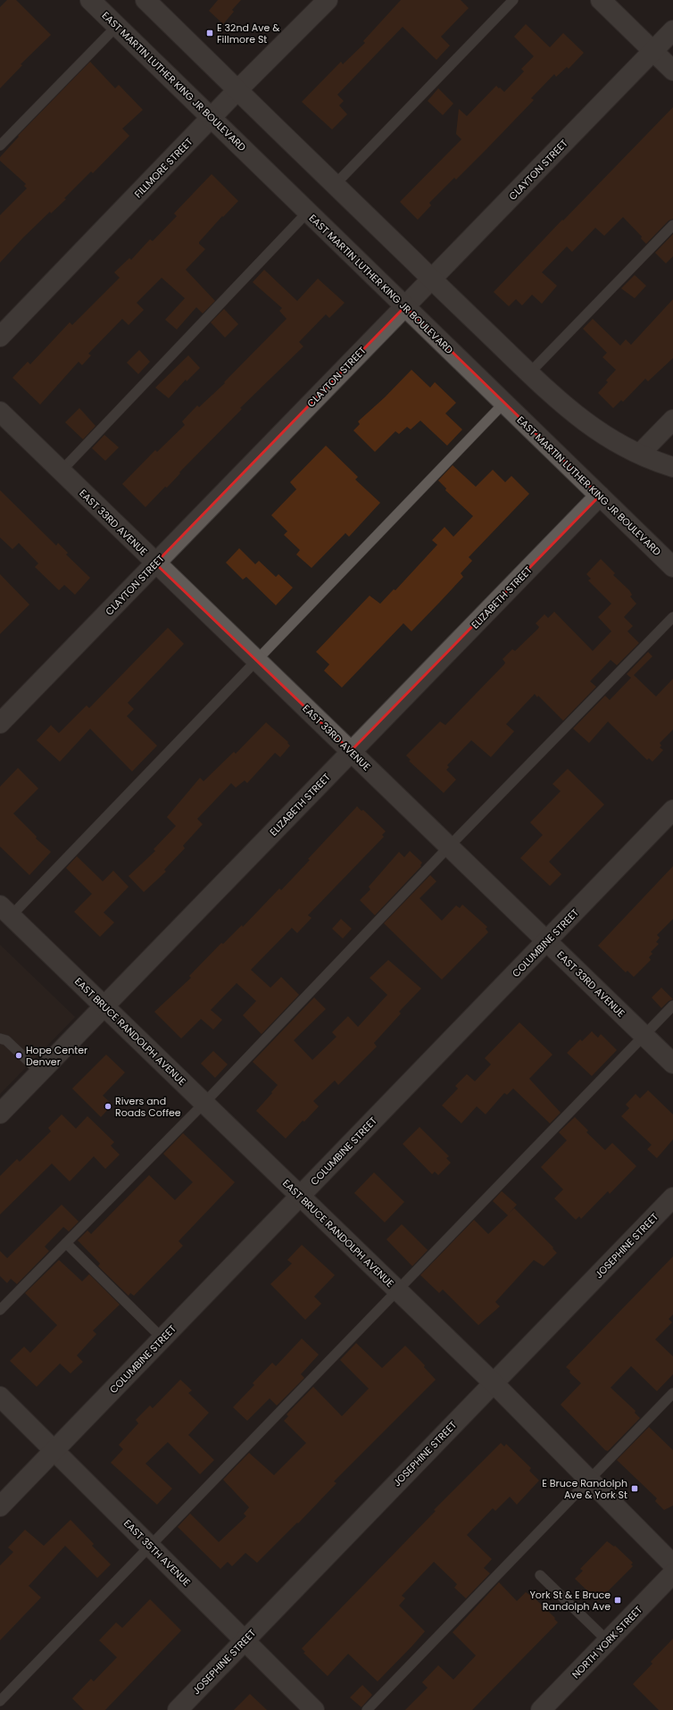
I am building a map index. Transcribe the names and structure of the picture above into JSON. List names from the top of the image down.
{
  "streets": {
    "street": [
      "EAST MARTIN LUTHER KING JR BOULEVARD",
      "FILLMORE STREET",
      "CLAYTON STREET",
      "EAST 33RD AVENUE",
      "ELIZABETH STREET",
      "COLUMBINE STREET",
      "EAST BRUCE RANDOLPH AVENUE",
      "JOSEPHINE STREET",
      "EAST 35TH AVENUE",
      "NORTH YORK STREET"
    ]
  },
  "crossings": [
    ["EAST MARTIN LUTHER KING JR BOULEVARD", "FILLMORE STREET"],
    ["EAST MARTIN LUTHER KING JR BOULEVARD", "CLAYTON STREET"],
    ["EAST MARTIN LUTHER KING JR BOULEVARD", "ELIZABETH STREET"],
    ["CLAYTON STREET", "EAST 33RD AVENUE"],
    ["EAST 33RD AVENUE", "ELIZABETH STREET"],
    ["EAST 33RD AVENUE", "COLUMBINE STREET"],
    ["ELIZABETH STREET", "EAST BRUCE RANDOLPH AVENUE"],
    ["COLUMBINE STREET", "EAST BRUCE RANDOLPH AVENUE"],
    ["COLUMBINE STREET", "EAST 35TH AVENUE"],
    ["EAST BRUCE RANDOLPH AVENUE", "JOSEPHINE STREET"],
    ["JOSEPHINE STREET", "EAST 35TH AVENUE"]
  ],
  "places": {
    "transit": ["E 32nd Ave & Fillmore St", "E Bruce Randolph Ave & York St", "York St & E Bruce Randolph Ave"],
    "other": ["Hope Center Denver", "Rivers and Roads Coffee"]
  }
}
